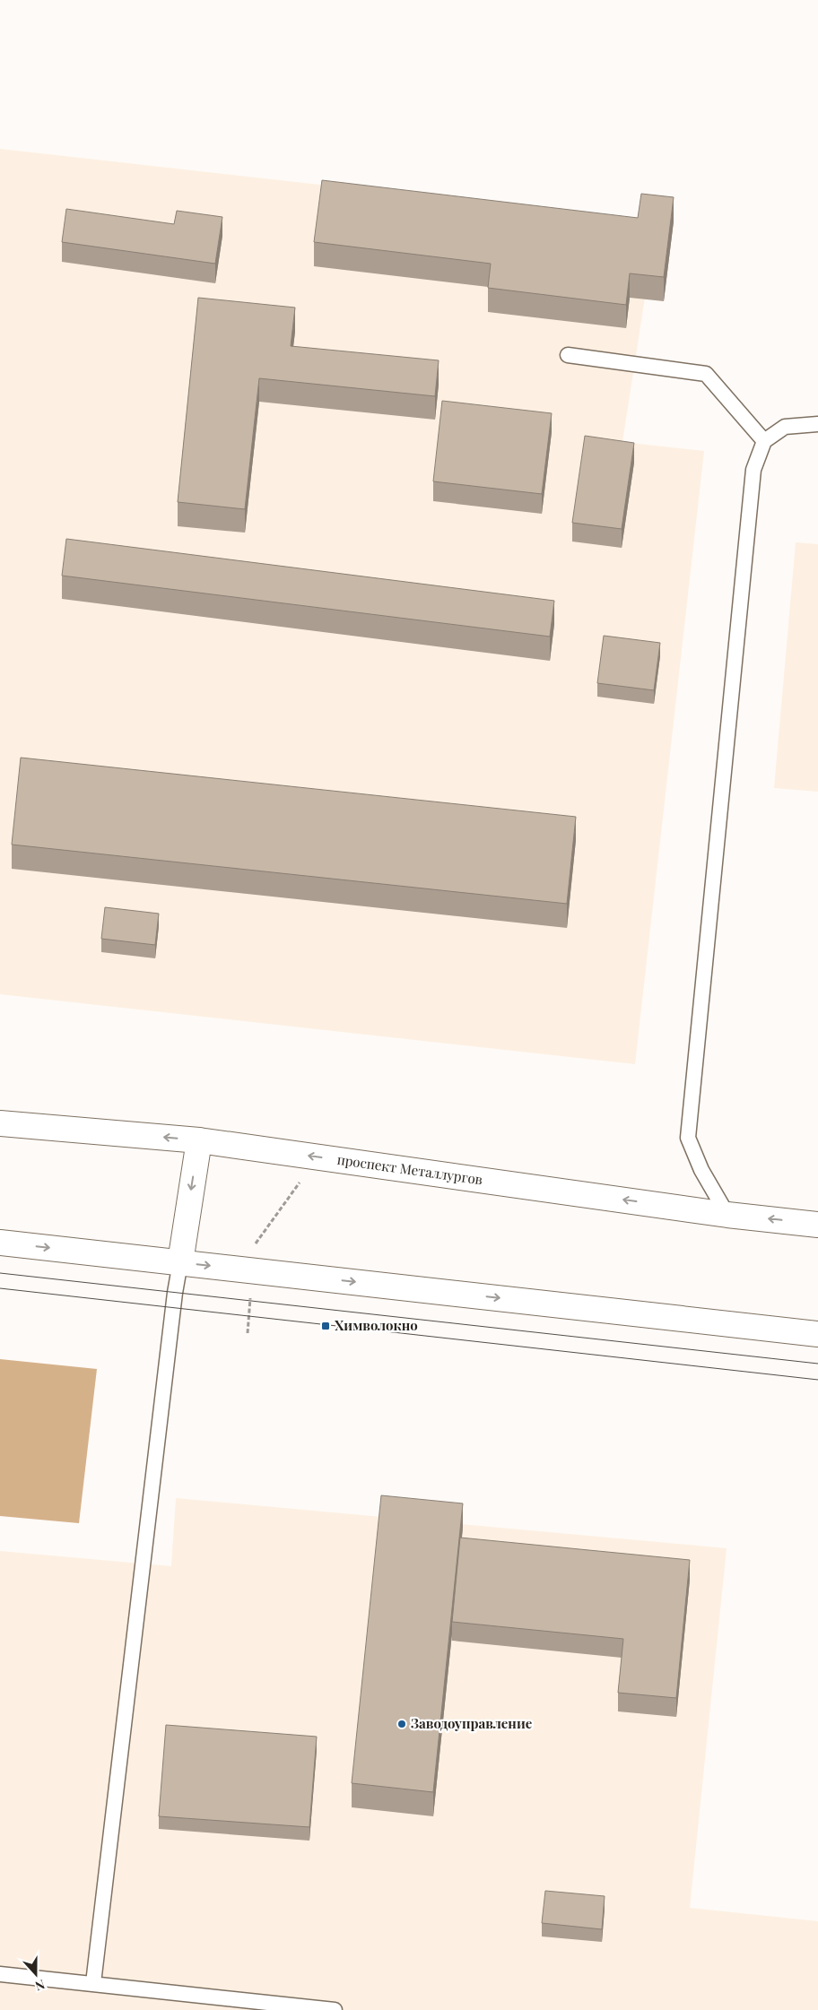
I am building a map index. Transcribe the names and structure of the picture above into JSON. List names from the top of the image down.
{
  "streets": {
    "street": ["проспект Металлургов"]
  },
  "places": {
    "transit": ["Химволокно"],
    "other": ["Заводоуправление"]
  },
  "north": "bottom"
}
